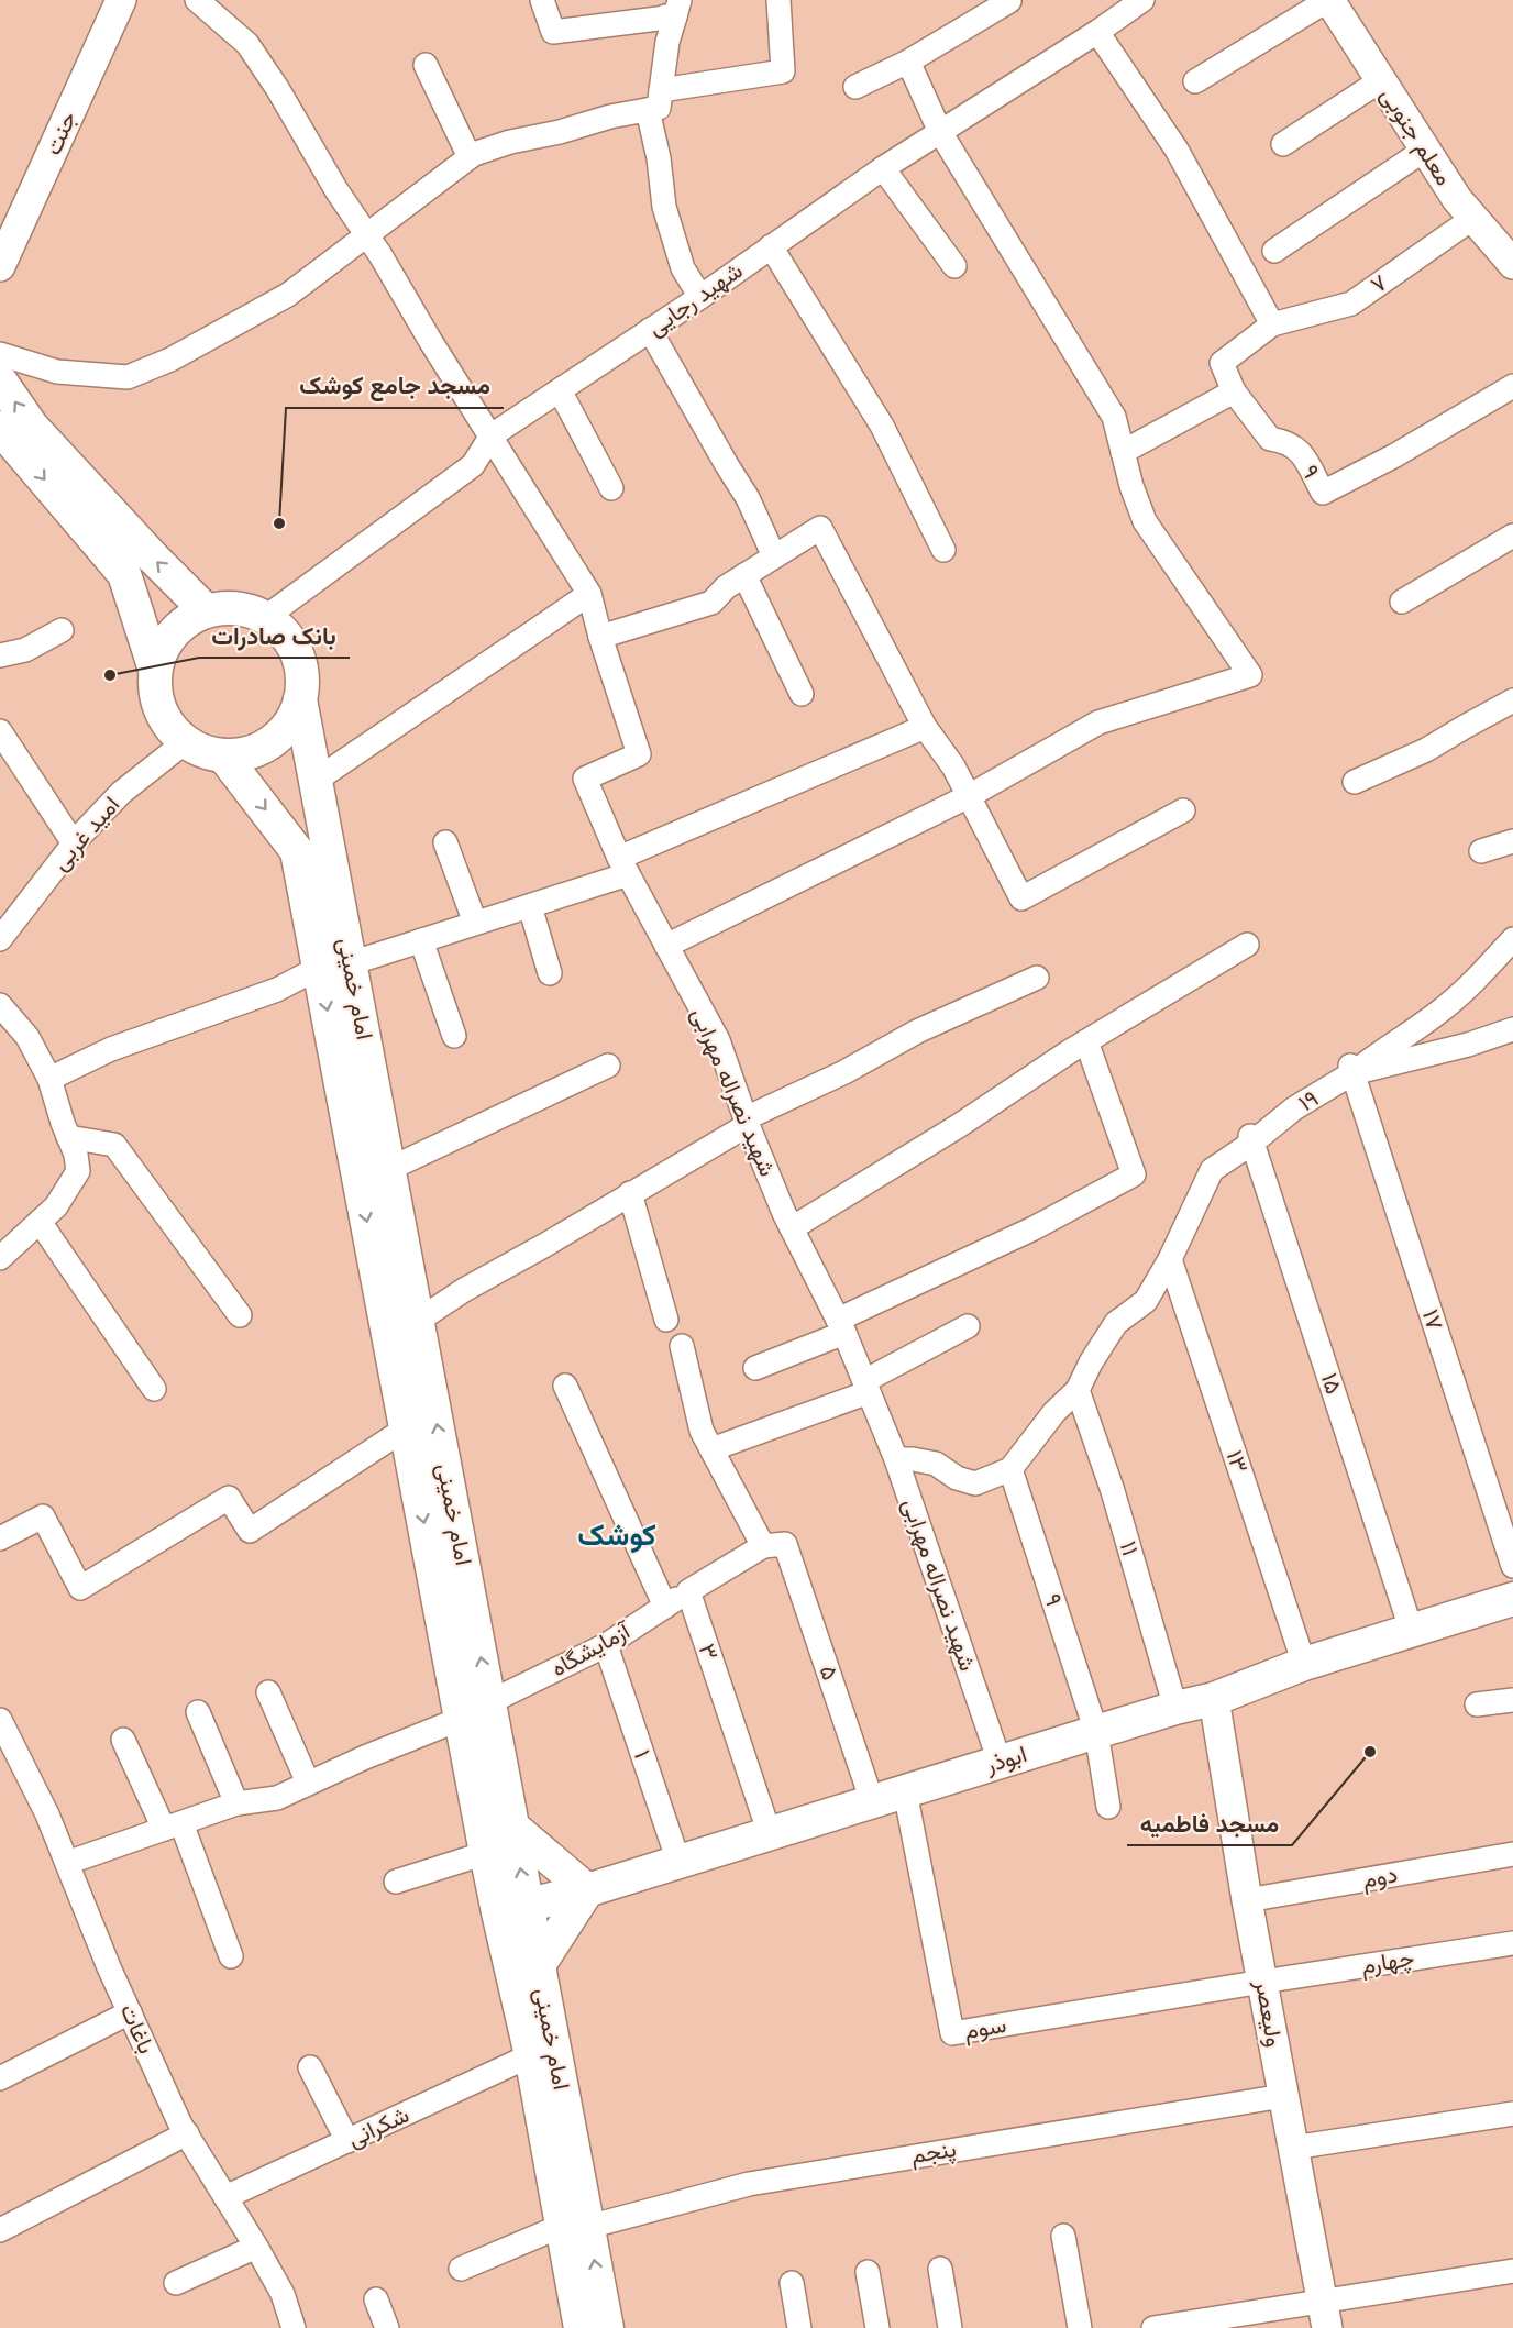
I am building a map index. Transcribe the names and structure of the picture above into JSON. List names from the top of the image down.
{
  "streets": {
    "main road": ["امام خمینی", "ابوذر"],
    "street": [
      "جنت",
      "معلم جنوبی",
      "۷",
      "شهید رجایی",
      "۹",
      "امید غربی",
      "شهید نصراله مهرابی",
      "۱۹",
      "۱۷",
      "۱۵",
      "۱۳",
      "۱۱",
      "آزمایشگاه",
      "۳",
      "۵",
      "۱",
      "دوم",
      "چهارم",
      "ولیعصر",
      "سوم",
      "باغات",
      "شکرانی",
      "پنجم"
    ]
  },
  "crossings": [
    ["معلم جنوبی", "۷"],
    ["شهید رجایی", "امید غربی"],
    ["شهید رجایی", "امام خمینی"],
    ["شهید رجایی", "شهید نصراله مهرابی"],
    ["۹", "۱۹"],
    ["۹", "ابوذر"],
    ["امید غربی", "امام خمینی"],
    ["امام خمینی", "آزمایشگاه"],
    ["امام خمینی", "ابوذر"],
    ["امام خمینی", "شکرانی"],
    ["امام خمینی", "پنجم"],
    ["شهید نصراله مهرابی", "ابوذر"],
    ["۱۹", "۱۷"],
    ["۱۹", "۱۵"],
    ["۱۹", "۱۳"],
    ["۱۹", "۱۱"],
    ["۱۵", "ابوذر"],
    ["۱۳", "ابوذر"],
    ["۱۱", "ابوذر"],
    ["آزمایشگاه", "۳"],
    ["آزمایشگاه", "۱"],
    ["۳", "ابوذر"],
    ["۵", "ابوذر"],
    ["۱", "ابوذر"],
    ["ابوذر", "ولیعصر"],
    ["ابوذر", "سوم"],
    ["دوم", "ولیعصر"],
    ["چهارم", "ولیعصر"],
    ["چهارم", "سوم"],
    ["ولیعصر", "سوم"],
    ["ولیعصر", "پنجم"],
    ["باغات", "شکرانی"]
  ],
  "districts": ["کوشک"],
  "places": ["مسجد جامع کوشک", "بانک صادرات", "مسجد فاطمیه"]
}
